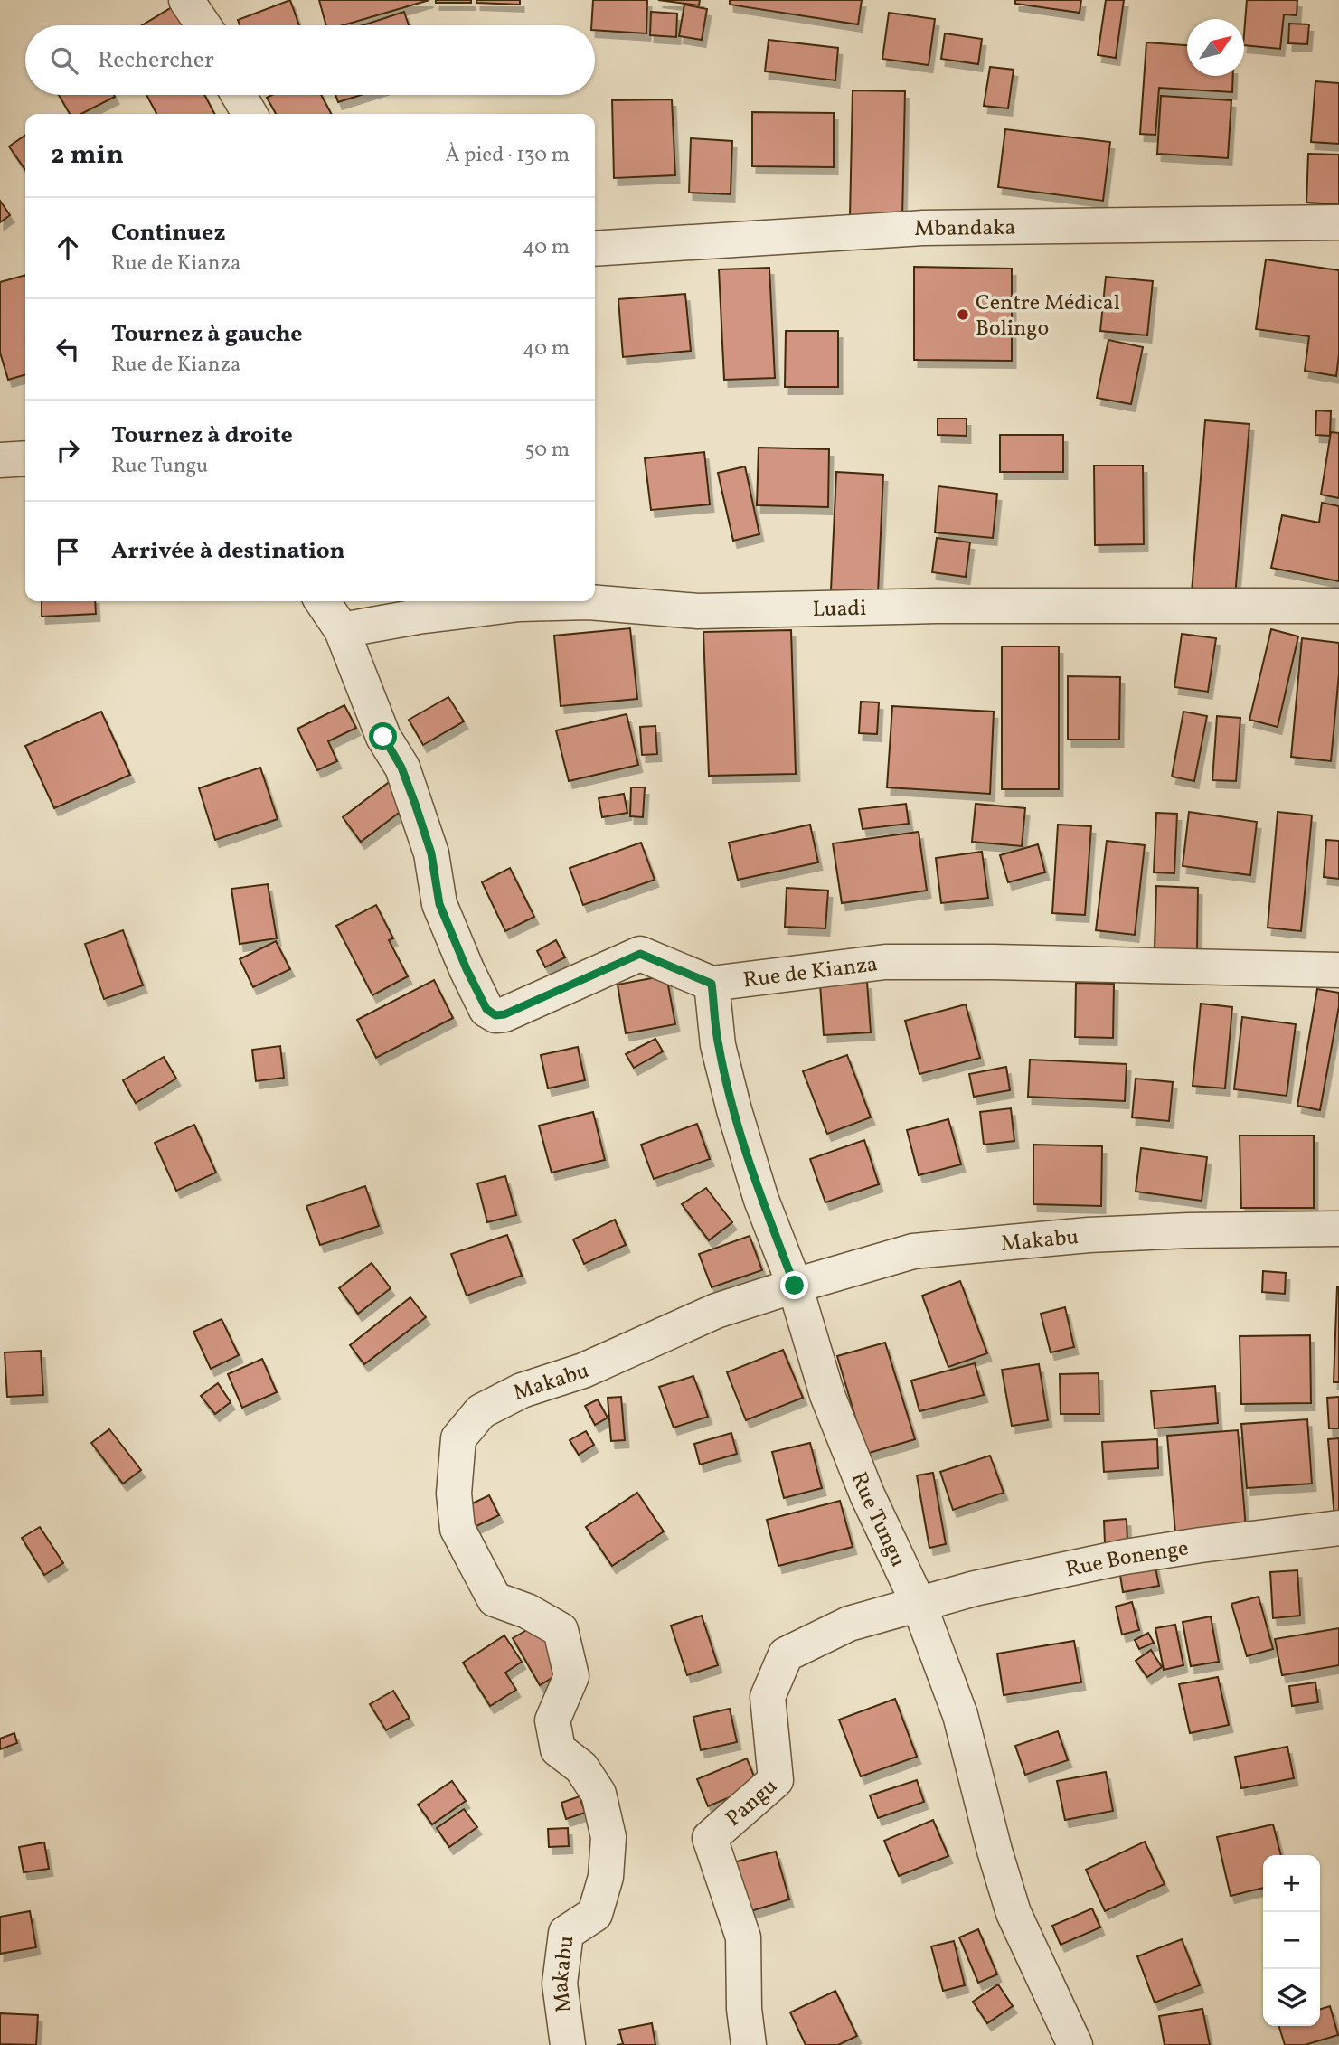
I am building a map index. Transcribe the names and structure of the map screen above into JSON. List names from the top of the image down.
{
  "streets": {
    "street": [
      "Mbandaka",
      "Luadi",
      "Rue de Kianza",
      "Makabu",
      "Rue Tungu",
      "Rue Bonenge",
      "Pangu"
    ]
  },
  "crossings": [
    ["Luadi", "Rue de Kianza"],
    ["Rue de Kianza", "Rue Tungu"],
    ["Makabu", "Rue Tungu"],
    ["Rue Tungu", "Rue Bonenge"],
    ["Rue Tungu", "Pangu"],
    ["Rue Bonenge", "Pangu"]
  ],
  "places": ["Centre Médical Bolingo"],
  "north": "top right",
  "page": {
    "search": "Rechercher",
    "heading": ["2 min", "À pied · 130 m"],
    "list": [
      ["Continuez", "Rue de Kianza", "40 m"],
      ["Tournez à gauche", "Rue de Kianza", "40 m"],
      ["Tournez à droite", "Rue Tungu", "50 m"],
      "Arrivée à destination"
    ],
    "map_buttons": ["+", "−"]
  }
}
